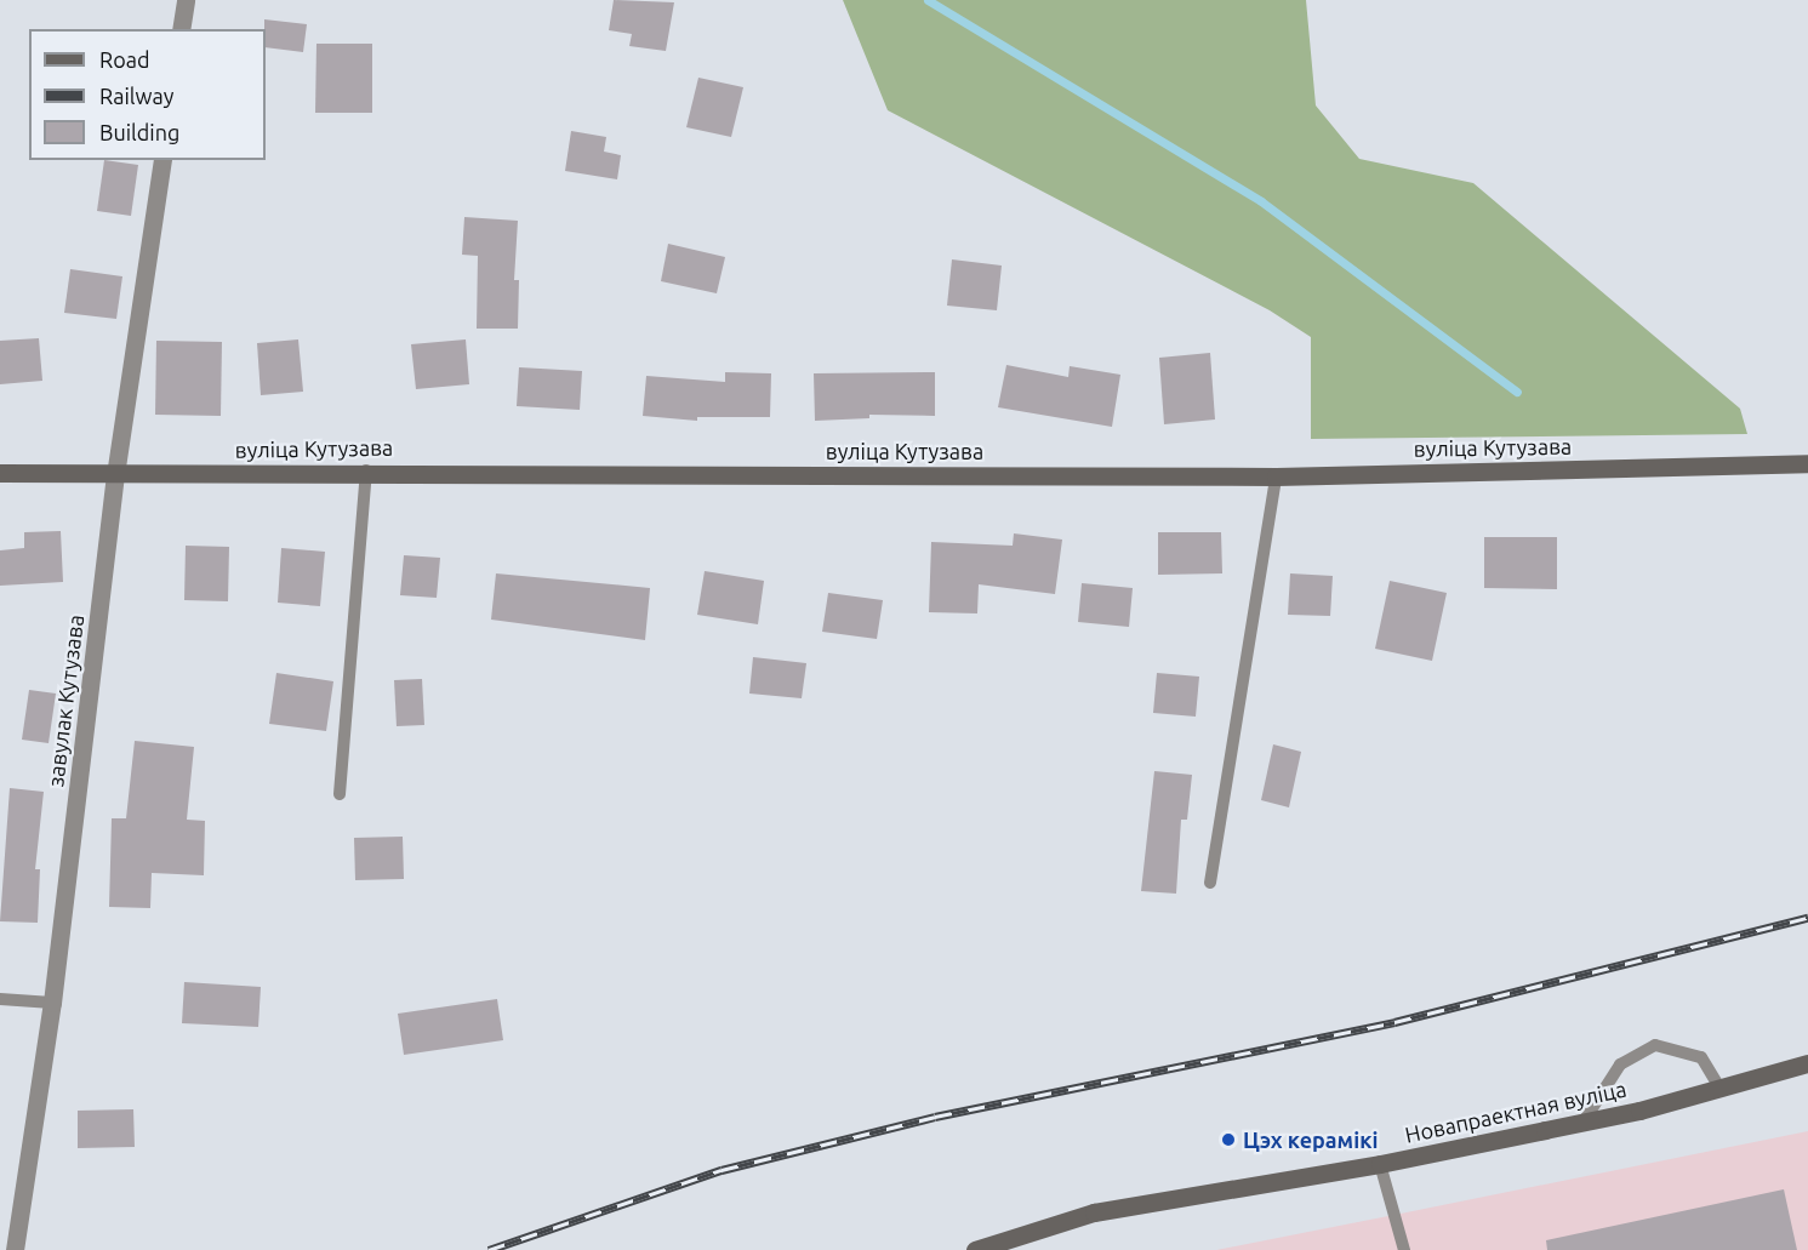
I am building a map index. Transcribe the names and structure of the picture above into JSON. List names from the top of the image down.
{
  "streets": {
    "main road": ["вуліца Кутузава", "Новапраектная вуліца"],
    "street": ["завулак Кутузава"]
  },
  "crossings": [
    ["вуліца Кутузава", "завулак Кутузава"]
  ],
  "places": ["Цэх керамікі"],
  "legend": ["Road", "Railway", "Building"]
}
